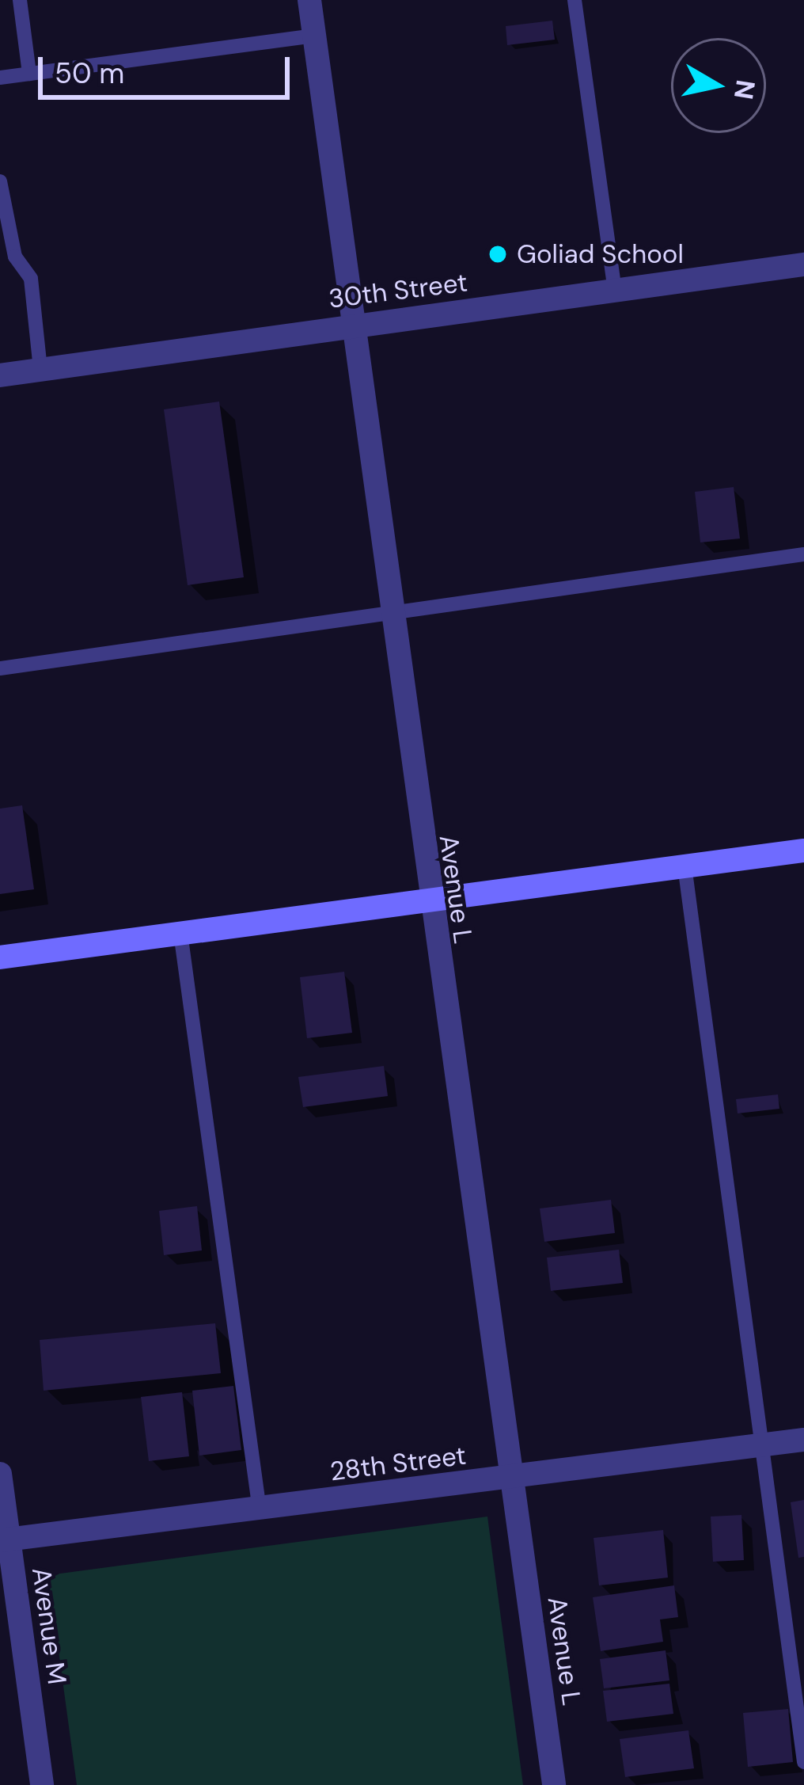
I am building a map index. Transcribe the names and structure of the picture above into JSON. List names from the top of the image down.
{
  "streets": {
    "street": [
      "30th Street",
      "Avenue L",
      "28th Street",
      "Avenue M"
    ]
  },
  "crossings": [
    ["30th Street", "Avenue L"],
    ["Avenue L", "28th Street"],
    ["28th Street", "Avenue M"]
  ],
  "places": ["Goliad School"],
  "scale_bar": "50 m",
  "north": "right"
}
